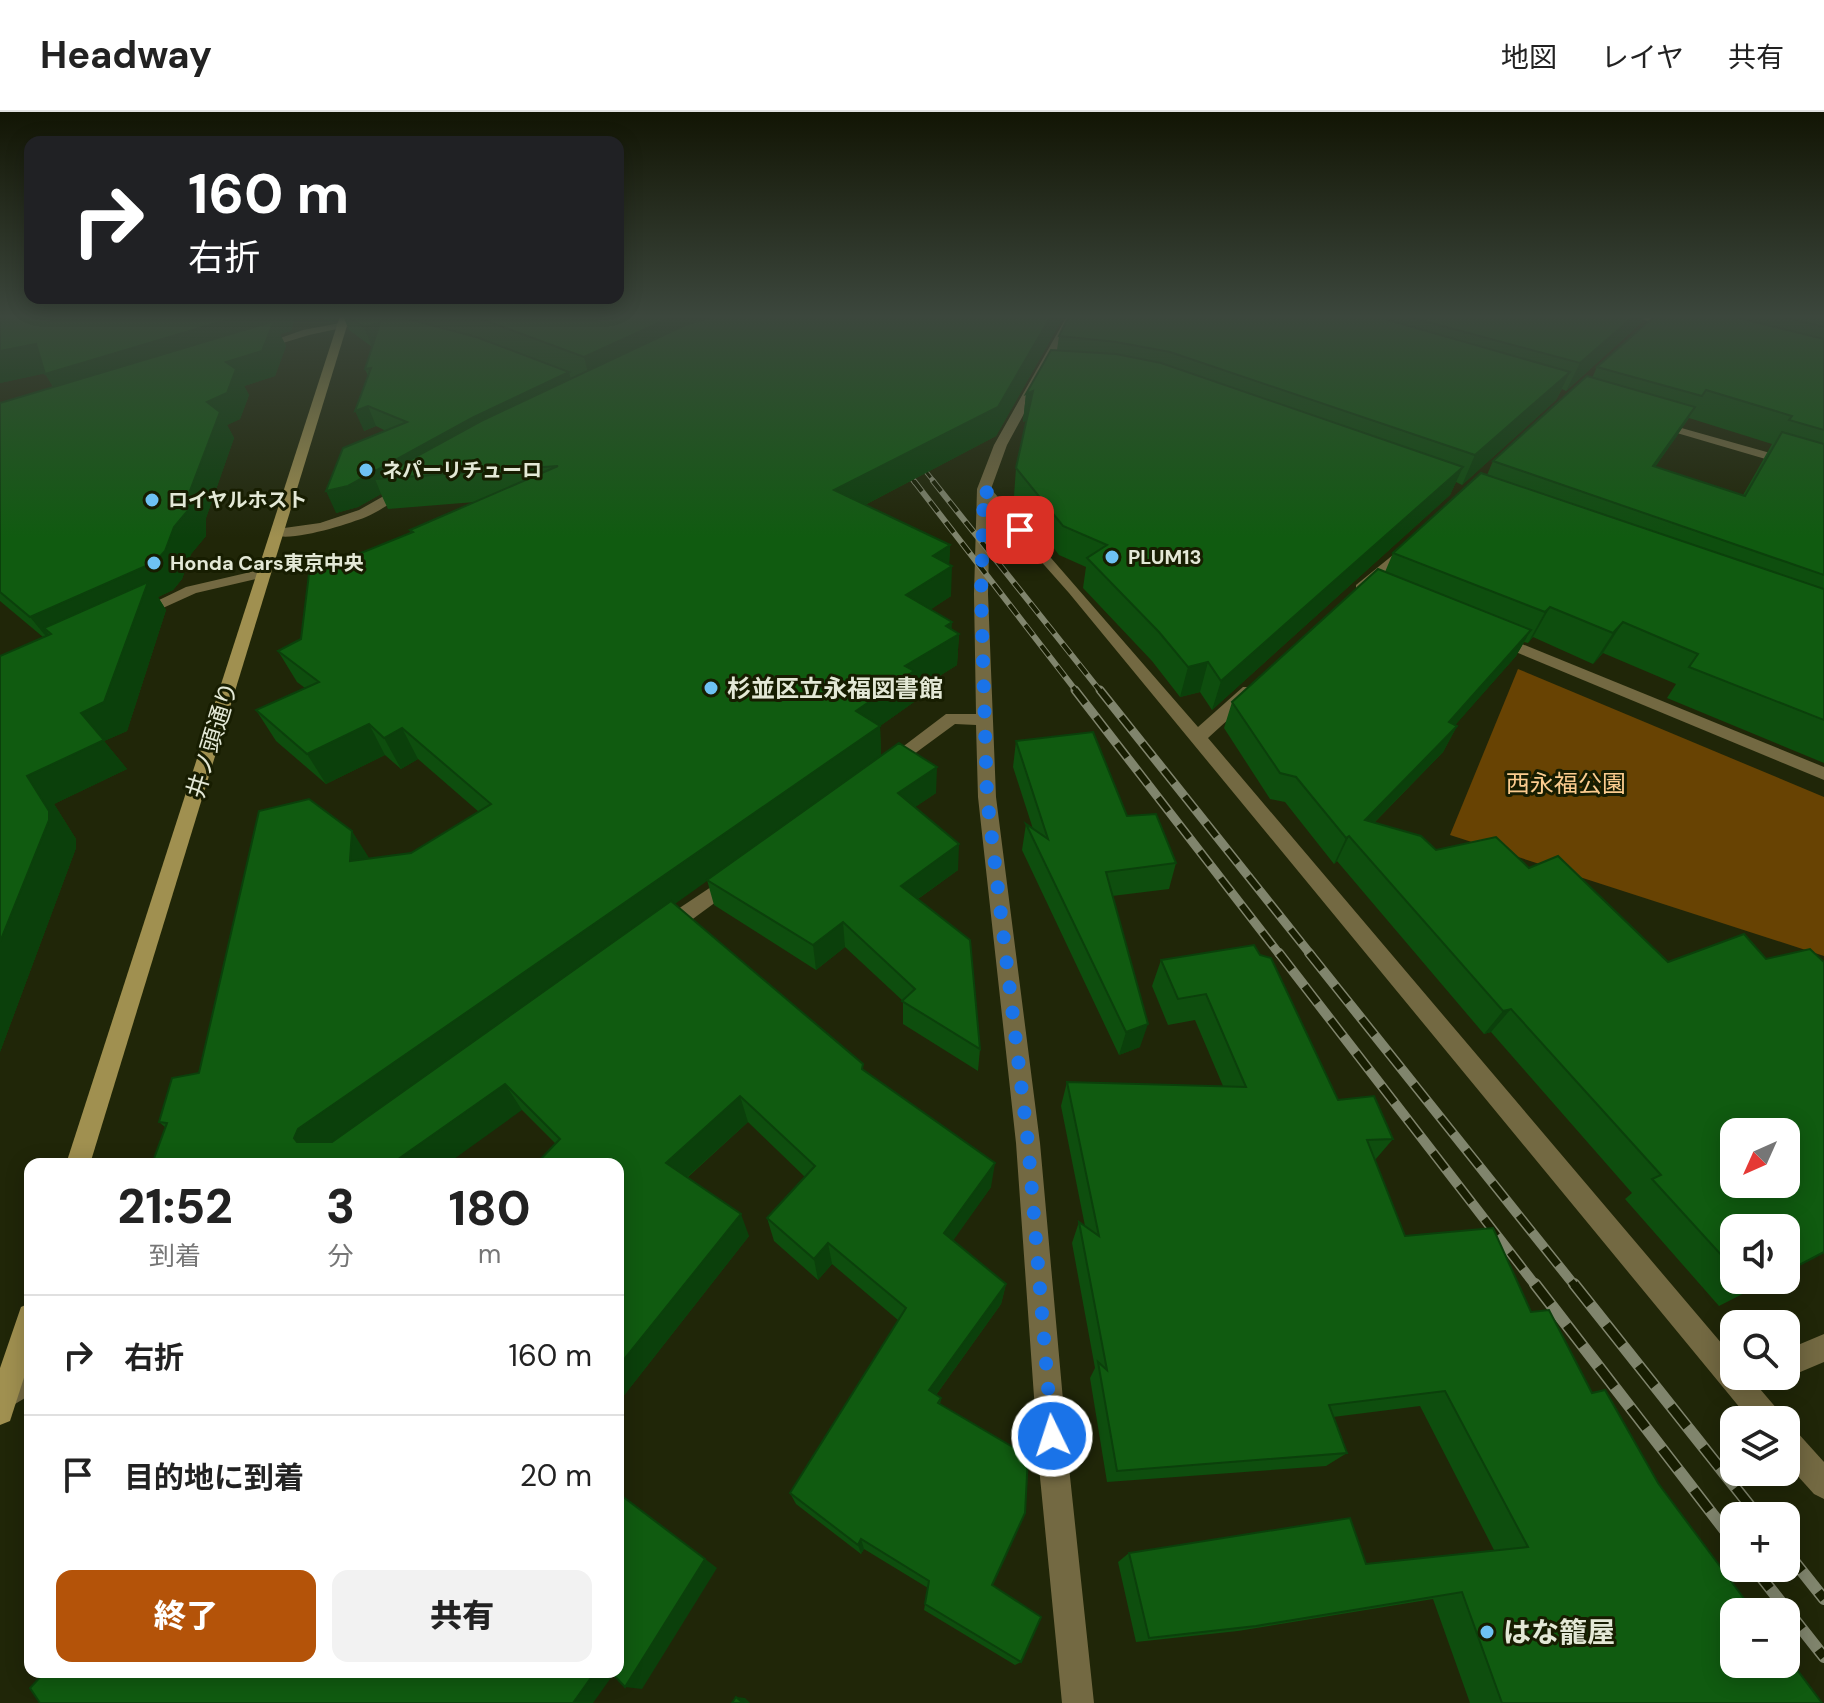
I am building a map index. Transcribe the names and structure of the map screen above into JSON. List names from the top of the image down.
{
  "streets": {
    "main road": ["井ノ頭通り"]
  },
  "parks": ["西永福公園"],
  "places": [
    "ネパーリチューロ",
    "ロイヤルホスト",
    "PLUM13",
    "Honda Cars東京中央",
    "杉並区立永福図書館",
    "はな籠屋"
  ],
  "north": "bottom left",
  "page": {
    "header": "Headway",
    "nav": ["地図", "レイヤ", "共有"],
    "turn": ["160 m", "右折"],
    "map_buttons": ["+", "−"],
    "eta": [
      "21:52",
      "到着",
      "3",
      "分",
      "180",
      "m"
    ],
    "list": [
      {
        "name": "右折",
        "value": "160 m"
      },
      {
        "name": "目的地に到着",
        "value": "20 m"
      }
    ],
    "buttons": ["終了", "共有"]
  }
}
